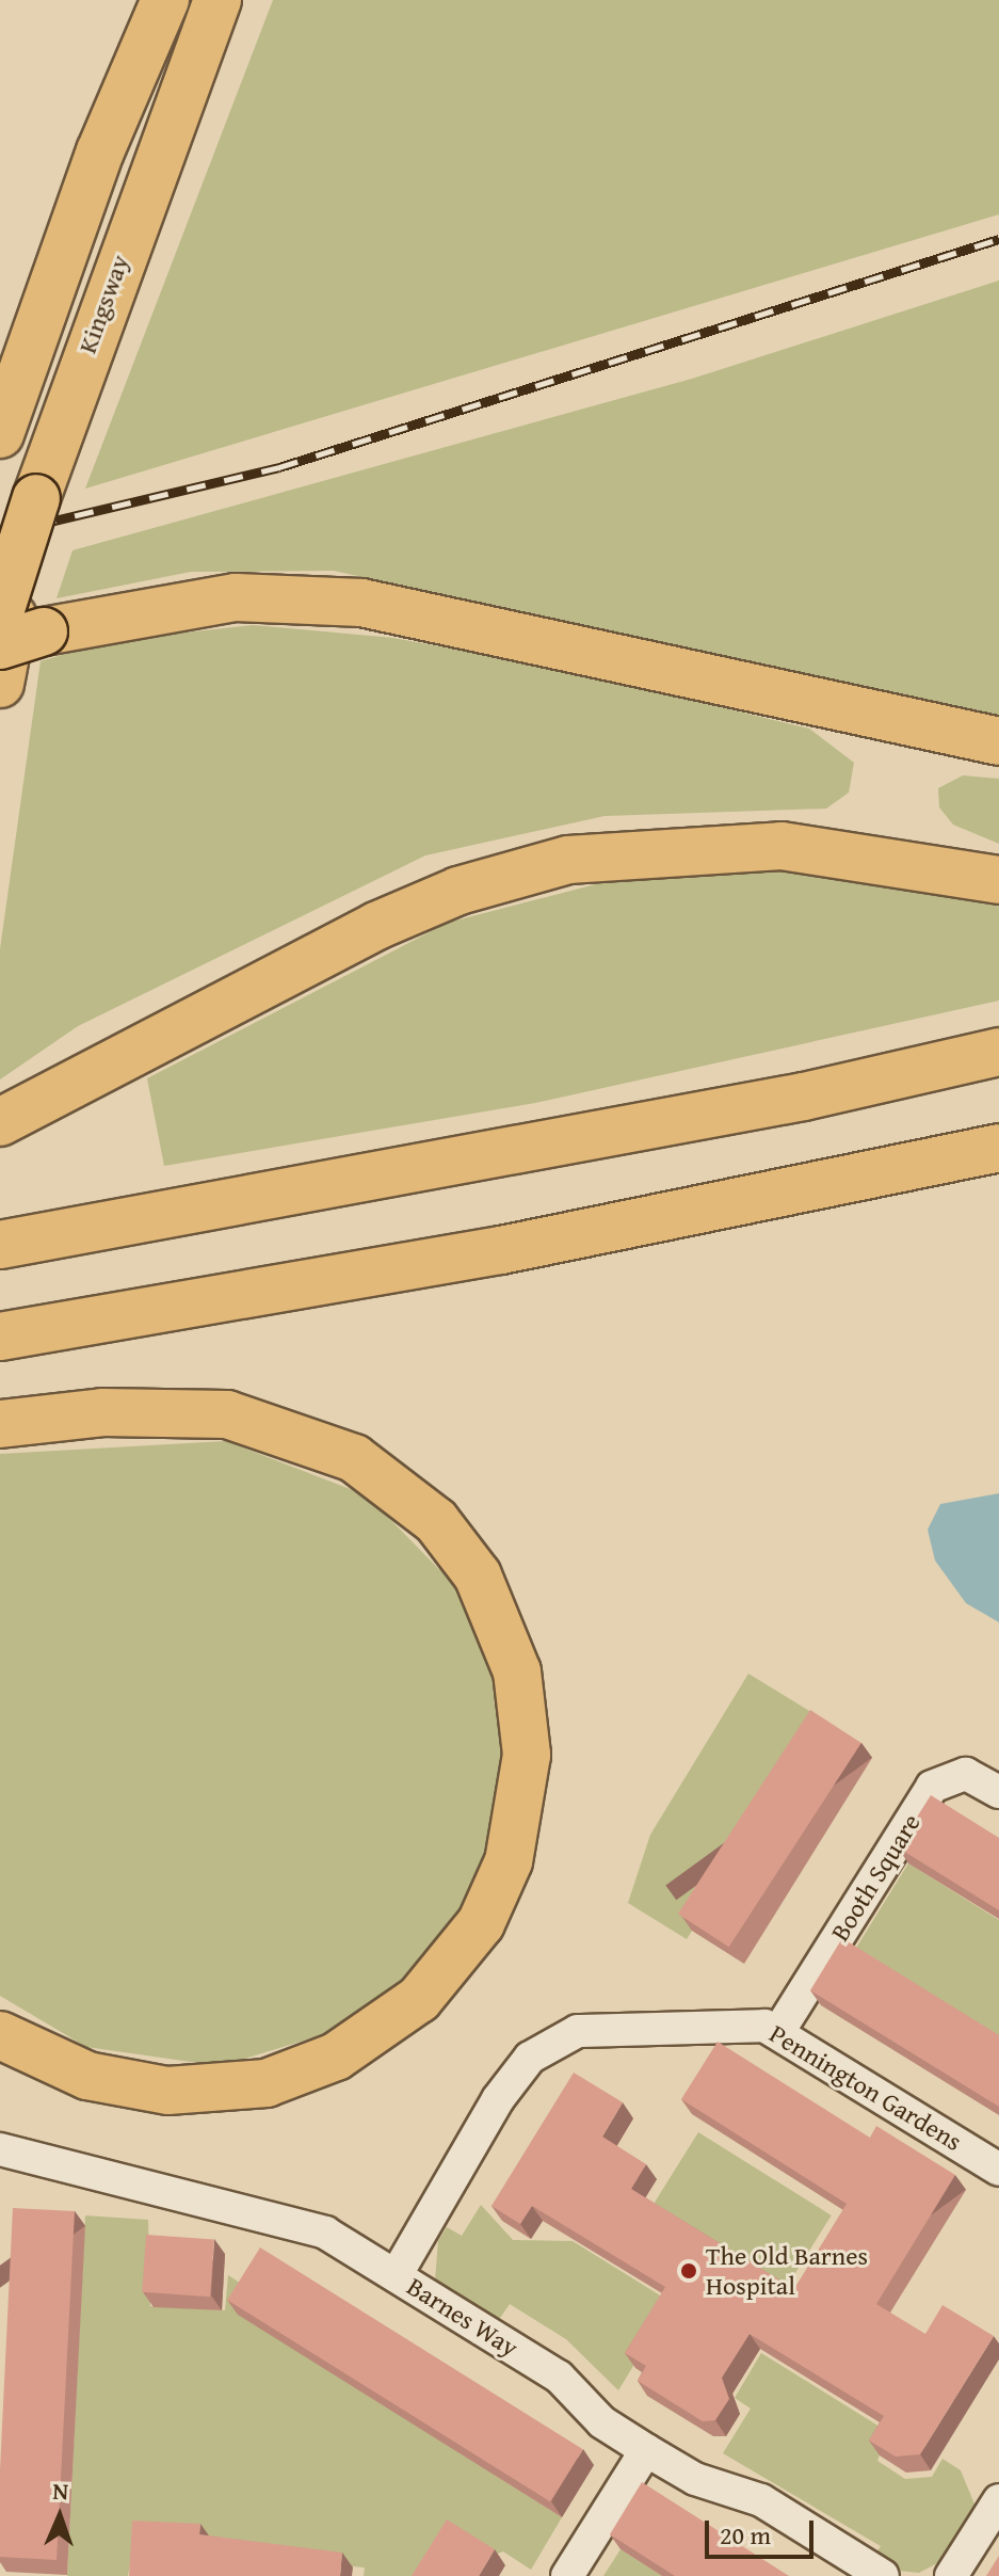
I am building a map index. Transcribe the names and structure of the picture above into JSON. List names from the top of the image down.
{
  "streets": {
    "highway": ["Kingsway"],
    "street": ["Booth Square", "Pennington Gardens", "Barnes Way"]
  },
  "crossings": [
    ["Booth Square", "Pennington Gardens"],
    ["Pennington Gardens", "Barnes Way"]
  ],
  "places": ["The Old Barnes Hospital"],
  "scale_bar": "20 m",
  "north": "top"
}
